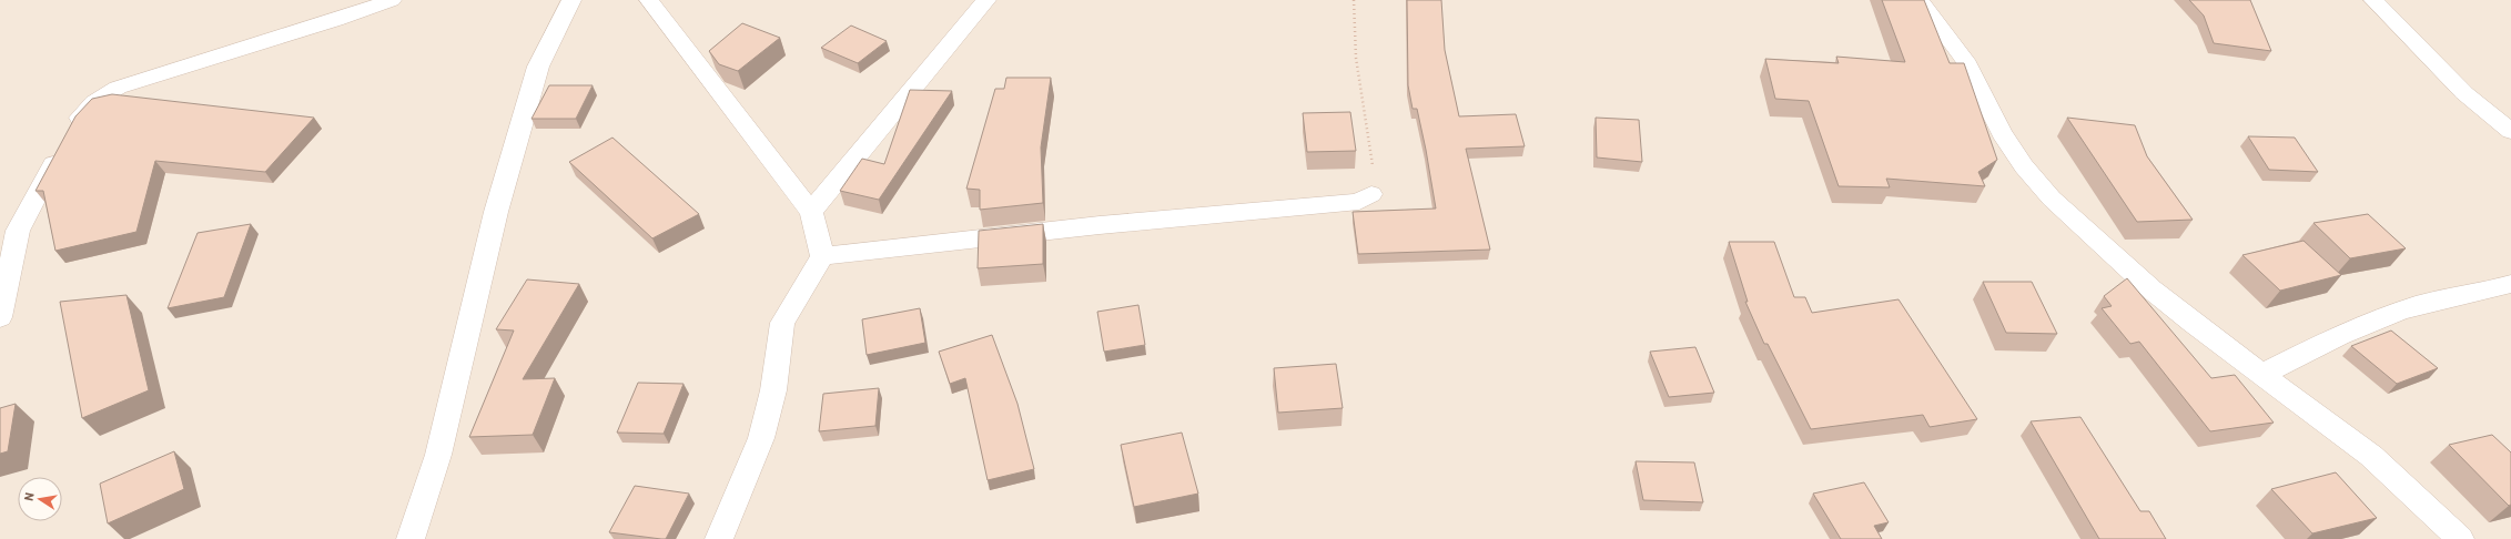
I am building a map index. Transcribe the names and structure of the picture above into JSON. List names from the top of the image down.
{
  "north": "left"
}
